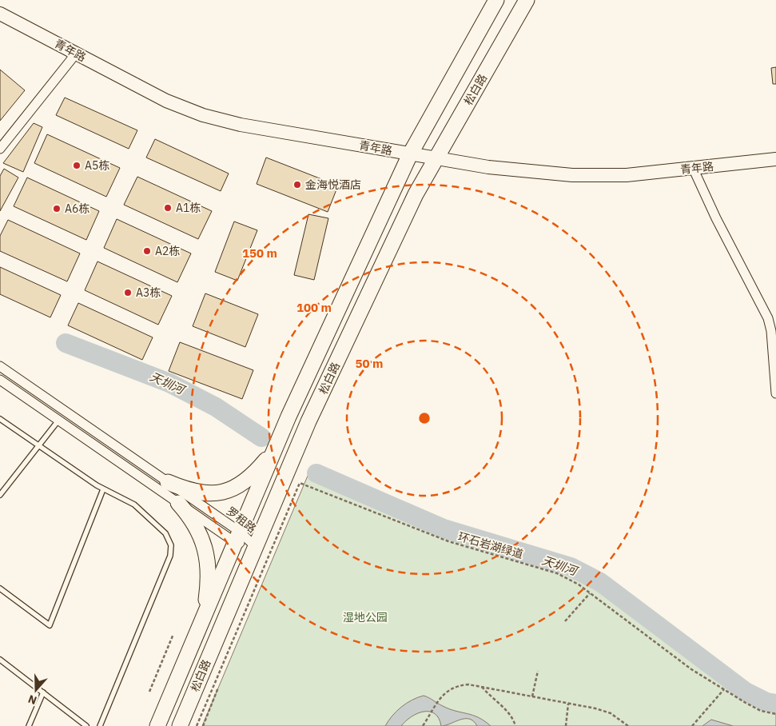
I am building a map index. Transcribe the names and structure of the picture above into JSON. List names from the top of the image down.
{
  "streets": {
    "main road": ["松白路"],
    "street": ["青年路", "罗租路"],
    "path": ["环石岩湖绿道"]
  },
  "crossings": [
    ["青年路", "松白路"],
    ["松白路", "罗租路"]
  ],
  "water": ["天圳河"],
  "parks": ["湿地公园"],
  "places": [
    "A5栋",
    "金海悦酒店",
    "A1栋",
    "A6栋",
    "A2栋",
    "A3栋"
  ],
  "north": "bottom",
  "rings": ["150 m", "100 m", "50 m"]
}
